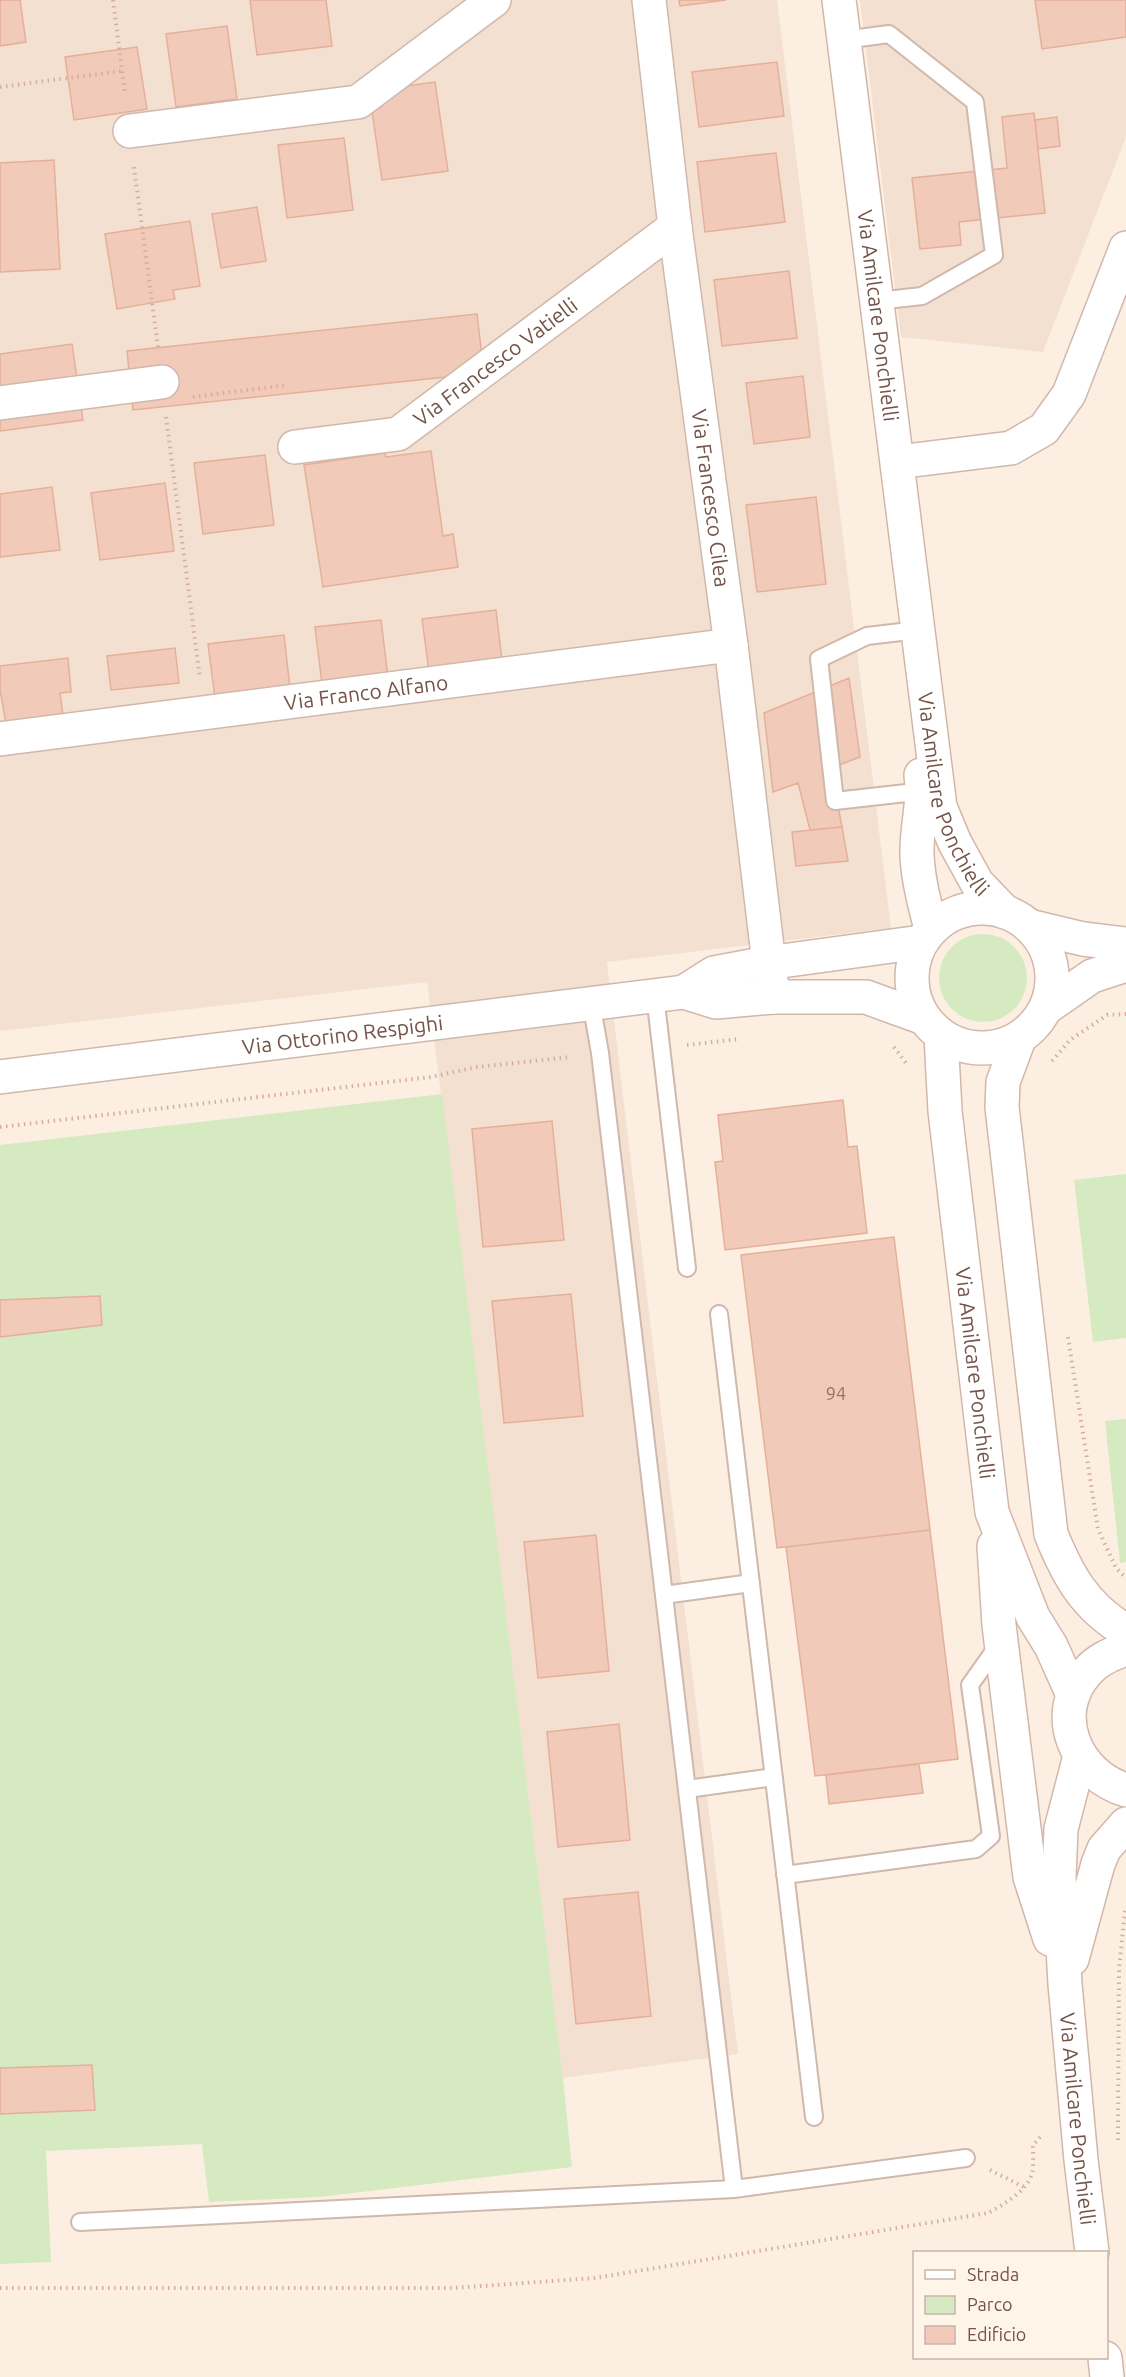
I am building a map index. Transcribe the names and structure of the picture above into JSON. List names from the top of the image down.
{
  "streets": {
    "street": [
      "Via Amilcare Ponchielli",
      "Via Francesco Vatielli",
      "Via Francesco Cilea",
      "Via Franco Alfano",
      "Via Ottorino Respighi"
    ]
  },
  "crossings": [
    ["Via Amilcare Ponchielli", "Via Ottorino Respighi"],
    ["Via Francesco Vatielli", "Via Francesco Cilea"],
    ["Via Francesco Cilea", "Via Franco Alfano"],
    ["Via Francesco Cilea", "Via Ottorino Respighi"]
  ],
  "house_numbers": ["94"],
  "legend": ["Strada", "Parco", "Edificio"]
}
